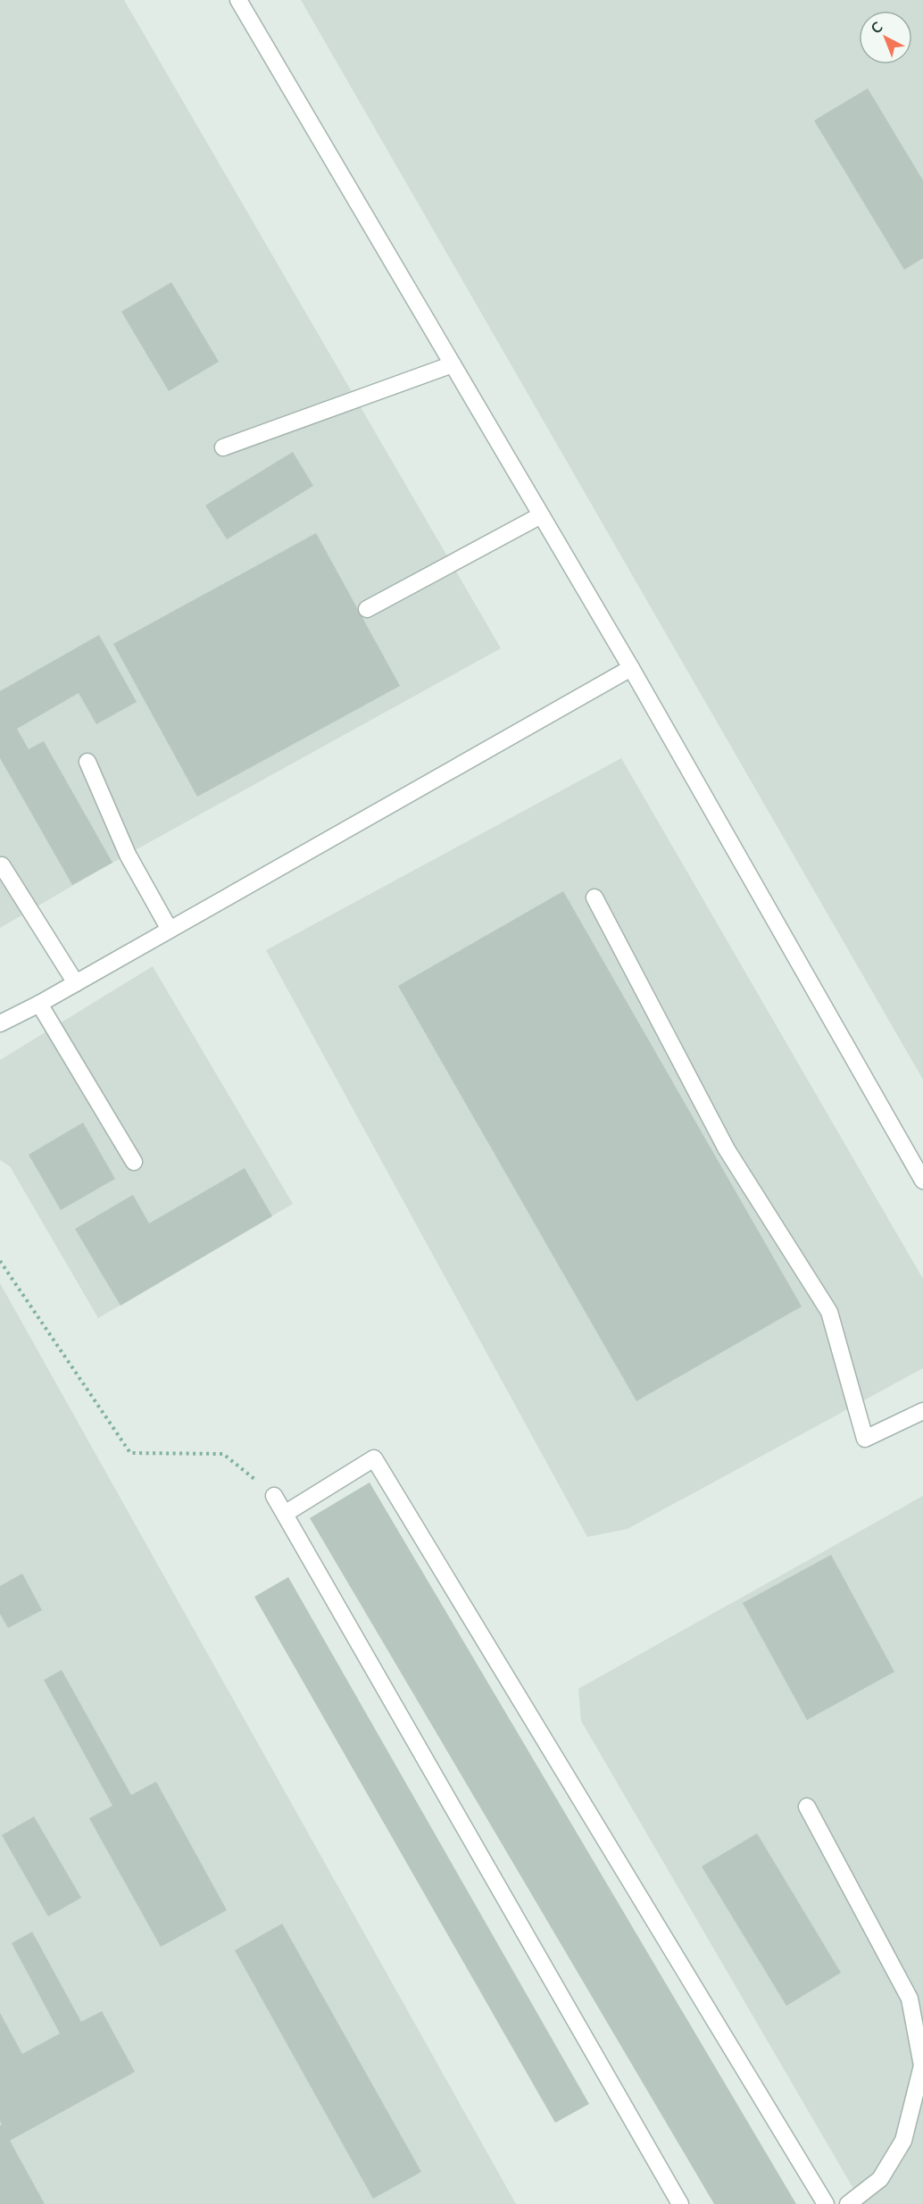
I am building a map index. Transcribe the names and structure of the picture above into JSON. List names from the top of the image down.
{
  "north": "top left"
}
